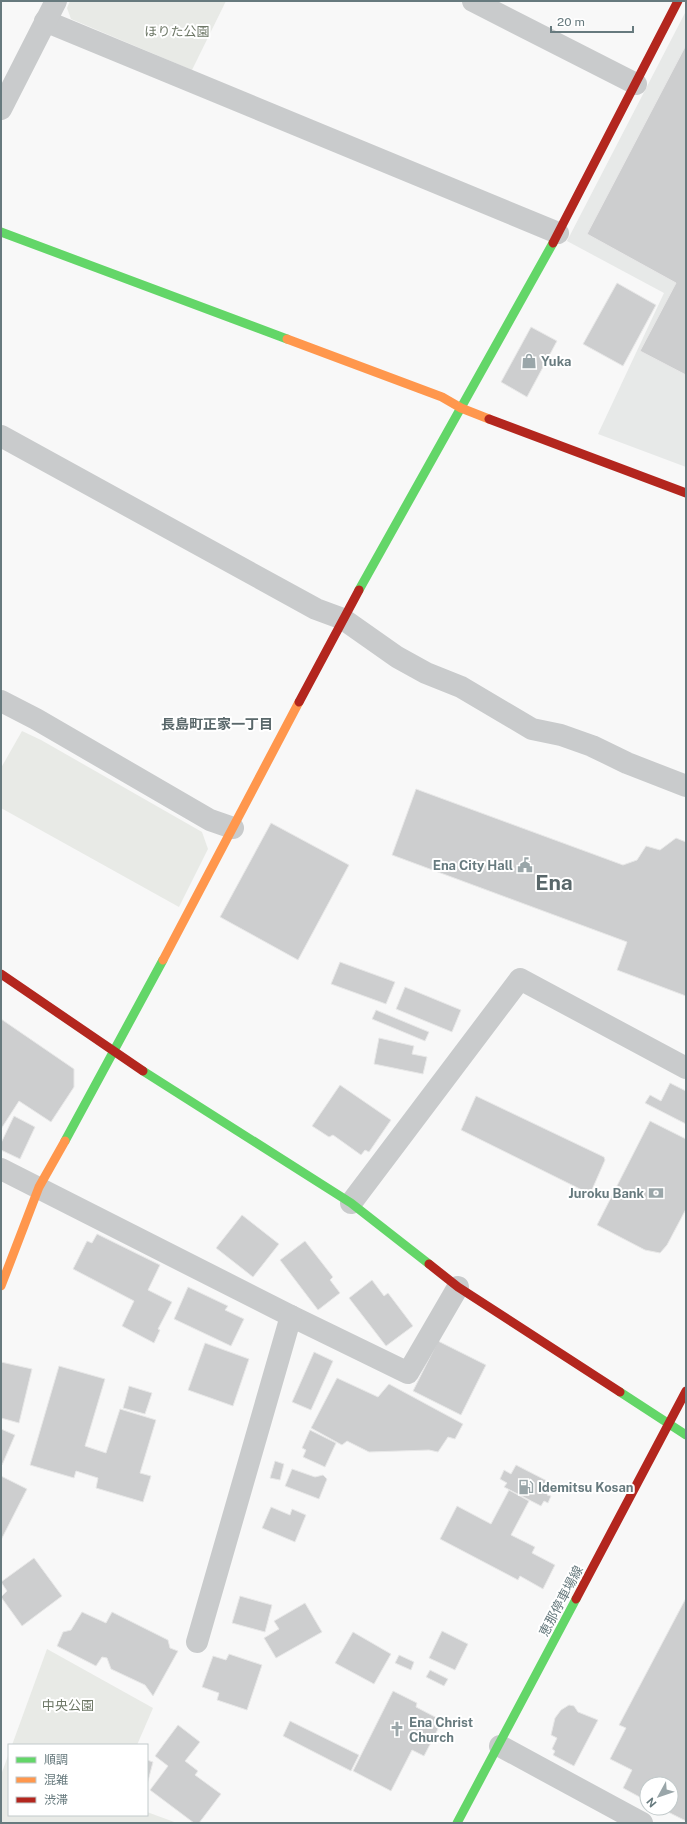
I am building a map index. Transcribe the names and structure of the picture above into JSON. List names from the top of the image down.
{
  "streets": {
    "street": ["恵那停車場線"]
  },
  "districts": ["長島町正家一丁目", "Ena"],
  "parks": ["ほりた公園", "中央公園"],
  "places": {
    "shop": ["Yuka"],
    "public building": ["Ena City Hall"],
    "bank": ["Juroku Bank"],
    "fuel station": ["Idemitsu Kosan"],
    "church": ["Ena Christ Church"]
  },
  "legend": ["順調", "混雑", "渋滞"],
  "scale_bar": "20 m",
  "north": "bottom left"
}
